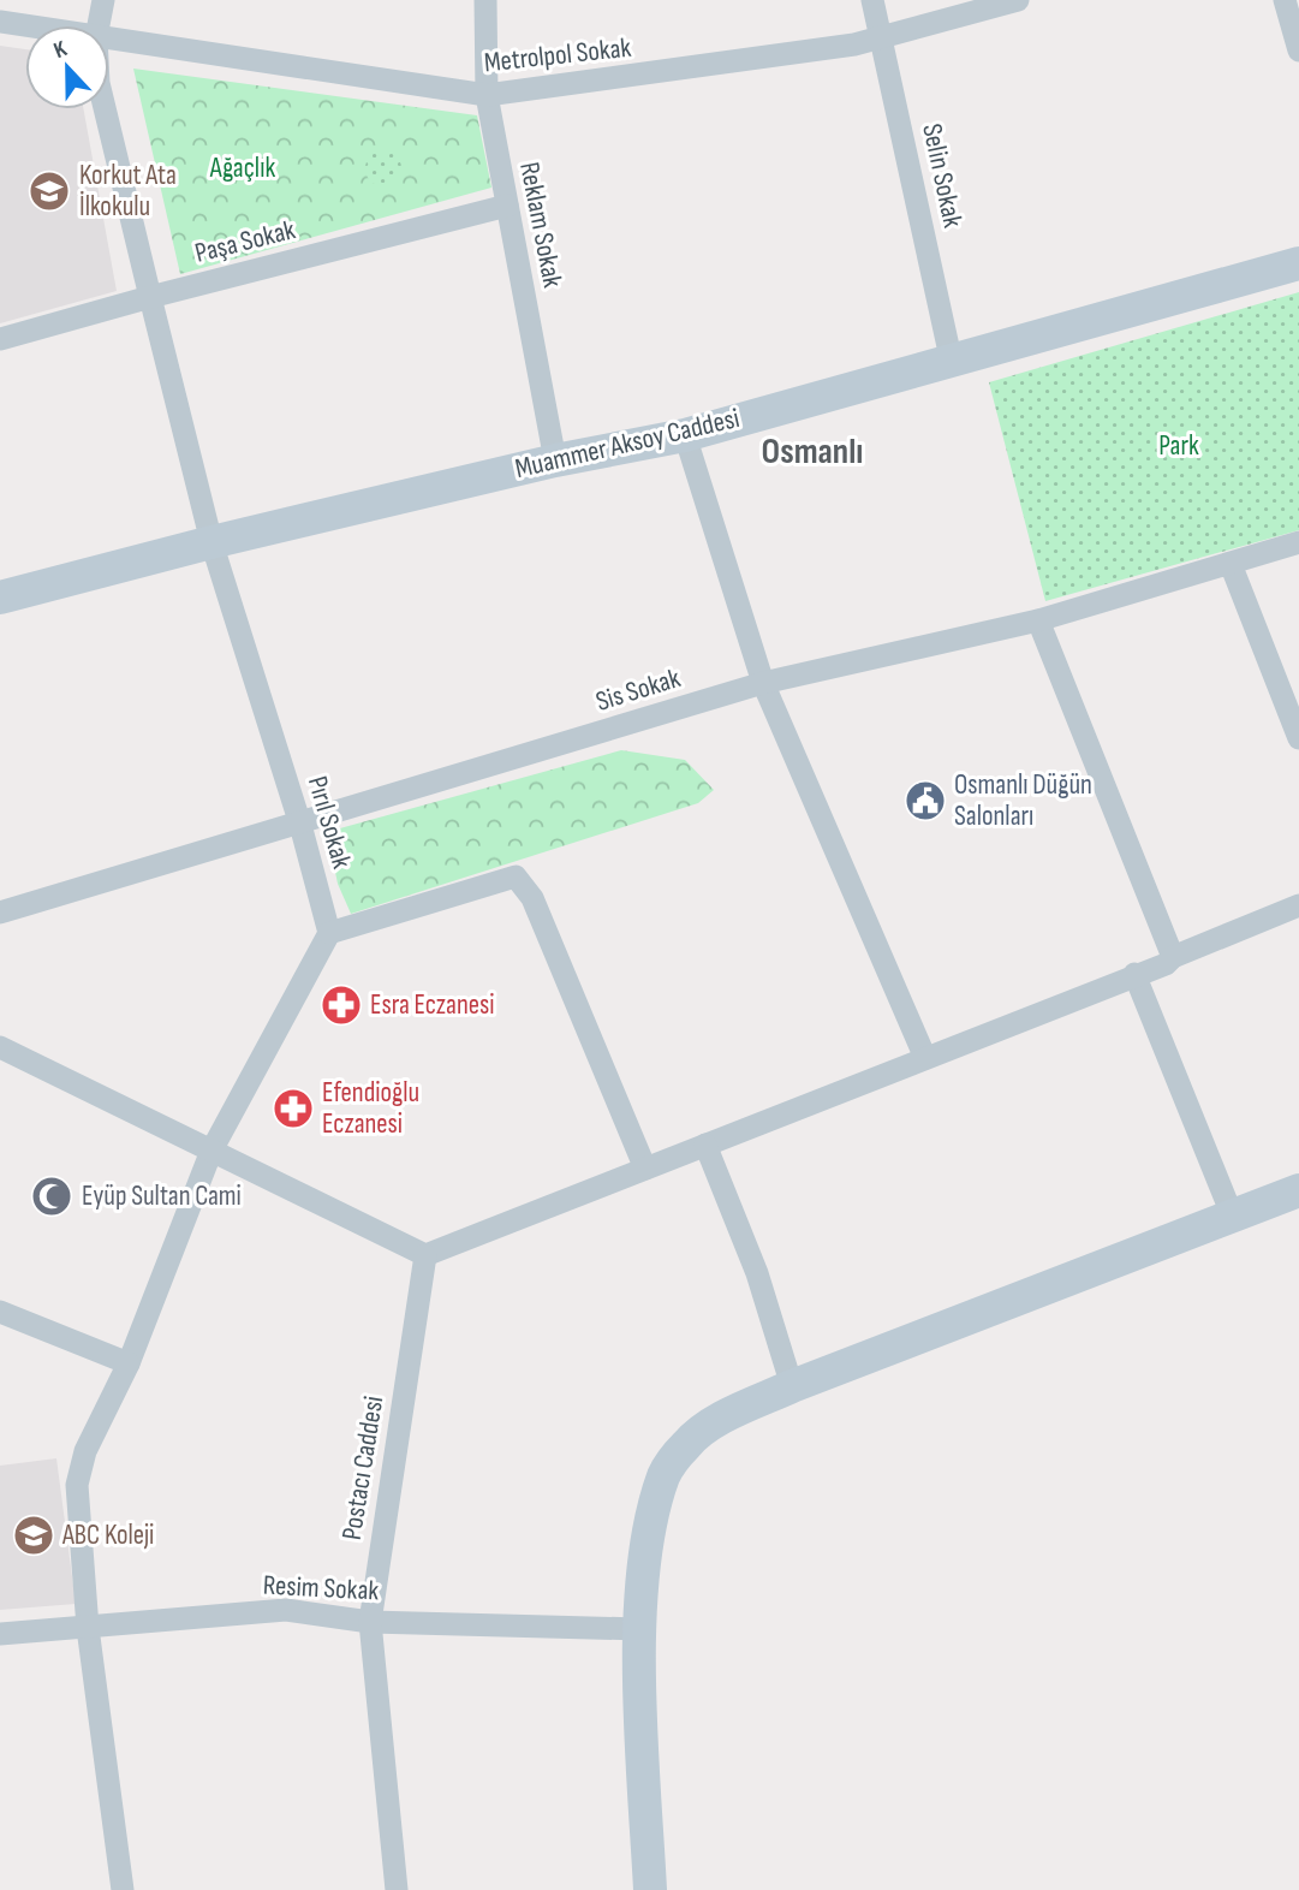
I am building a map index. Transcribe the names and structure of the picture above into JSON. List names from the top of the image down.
{
  "streets": {
    "main road": ["Muammer Aksoy Caddesi"],
    "street": [
      "Metrolpol Sokak",
      "Selin Sokak",
      "Reklam Sokak",
      "Paşa Sokak",
      "Sis Sokak",
      "Pırıl Sokak",
      "Postacı Caddesi",
      "Resim Sokak"
    ]
  },
  "crossings": [
    ["Metrolpol Sokak", "Selin Sokak"],
    ["Metrolpol Sokak", "Reklam Sokak"],
    ["Selin Sokak", "Muammer Aksoy Caddesi"],
    ["Reklam Sokak", "Paşa Sokak"],
    ["Reklam Sokak", "Muammer Aksoy Caddesi"],
    ["Paşa Sokak", "Pırıl Sokak"],
    ["Muammer Aksoy Caddesi", "Pırıl Sokak"],
    ["Sis Sokak", "Pırıl Sokak"],
    ["Postacı Caddesi", "Resim Sokak"]
  ],
  "districts": ["Osmanlı"],
  "parks": ["Ağaçlık", "Park"],
  "places": {
    "school or university": ["Korkut Ata İlkokulu", "ABC Koleji"],
    "public building": ["Osmanlı Düğün Salonları"],
    "pharmacy": ["Esra Eczanesi", "Efendioğlu Eczanesi"],
    "mosque": ["Eyüp Sultan Cami"]
  },
  "north": "top"
}
